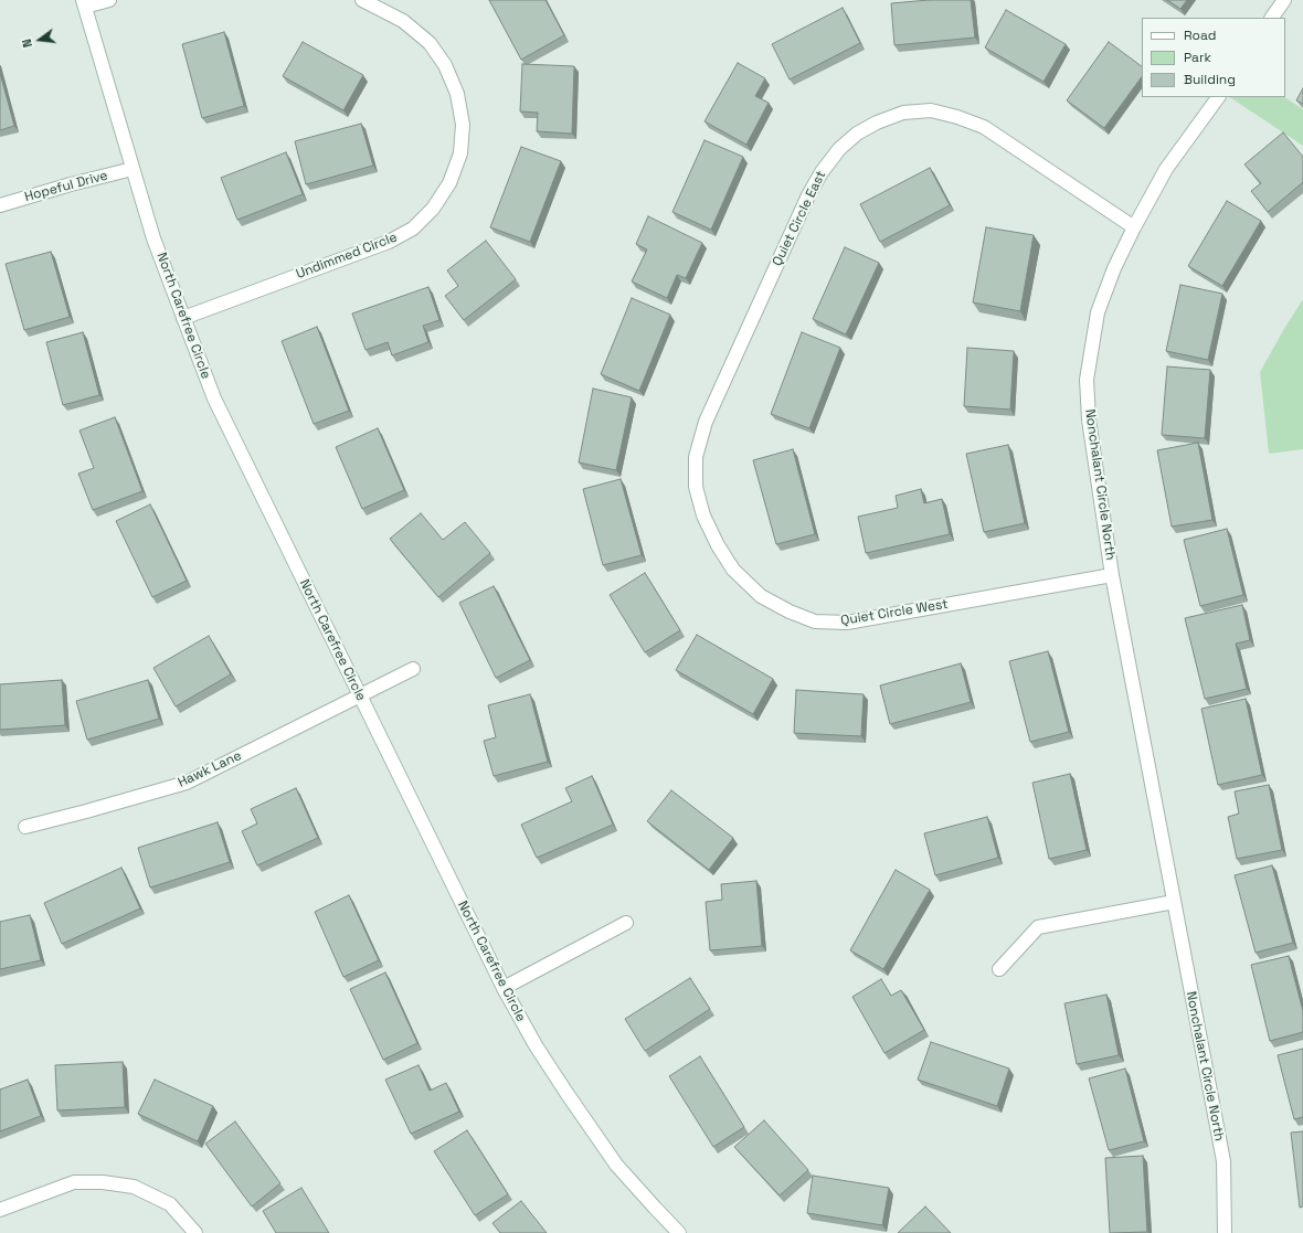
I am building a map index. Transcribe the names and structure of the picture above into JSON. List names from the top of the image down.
{
  "streets": {
    "street": [
      "Hopeful Drive",
      "Quiet Circle East",
      "Undimmed Circle",
      "North Carefree Circle",
      "Nonchalant Circle North",
      "Quiet Circle West",
      "Hawk Lane"
    ]
  },
  "crossings": [
    ["Hopeful Drive", "North Carefree Circle"],
    ["Quiet Circle East", "Nonchalant Circle North"],
    ["Quiet Circle East", "Quiet Circle West"],
    ["Undimmed Circle", "North Carefree Circle"],
    ["North Carefree Circle", "Hawk Lane"],
    ["Nonchalant Circle North", "Quiet Circle West"]
  ],
  "legend": ["Road", "Park", "Building"],
  "north": "left"
}
